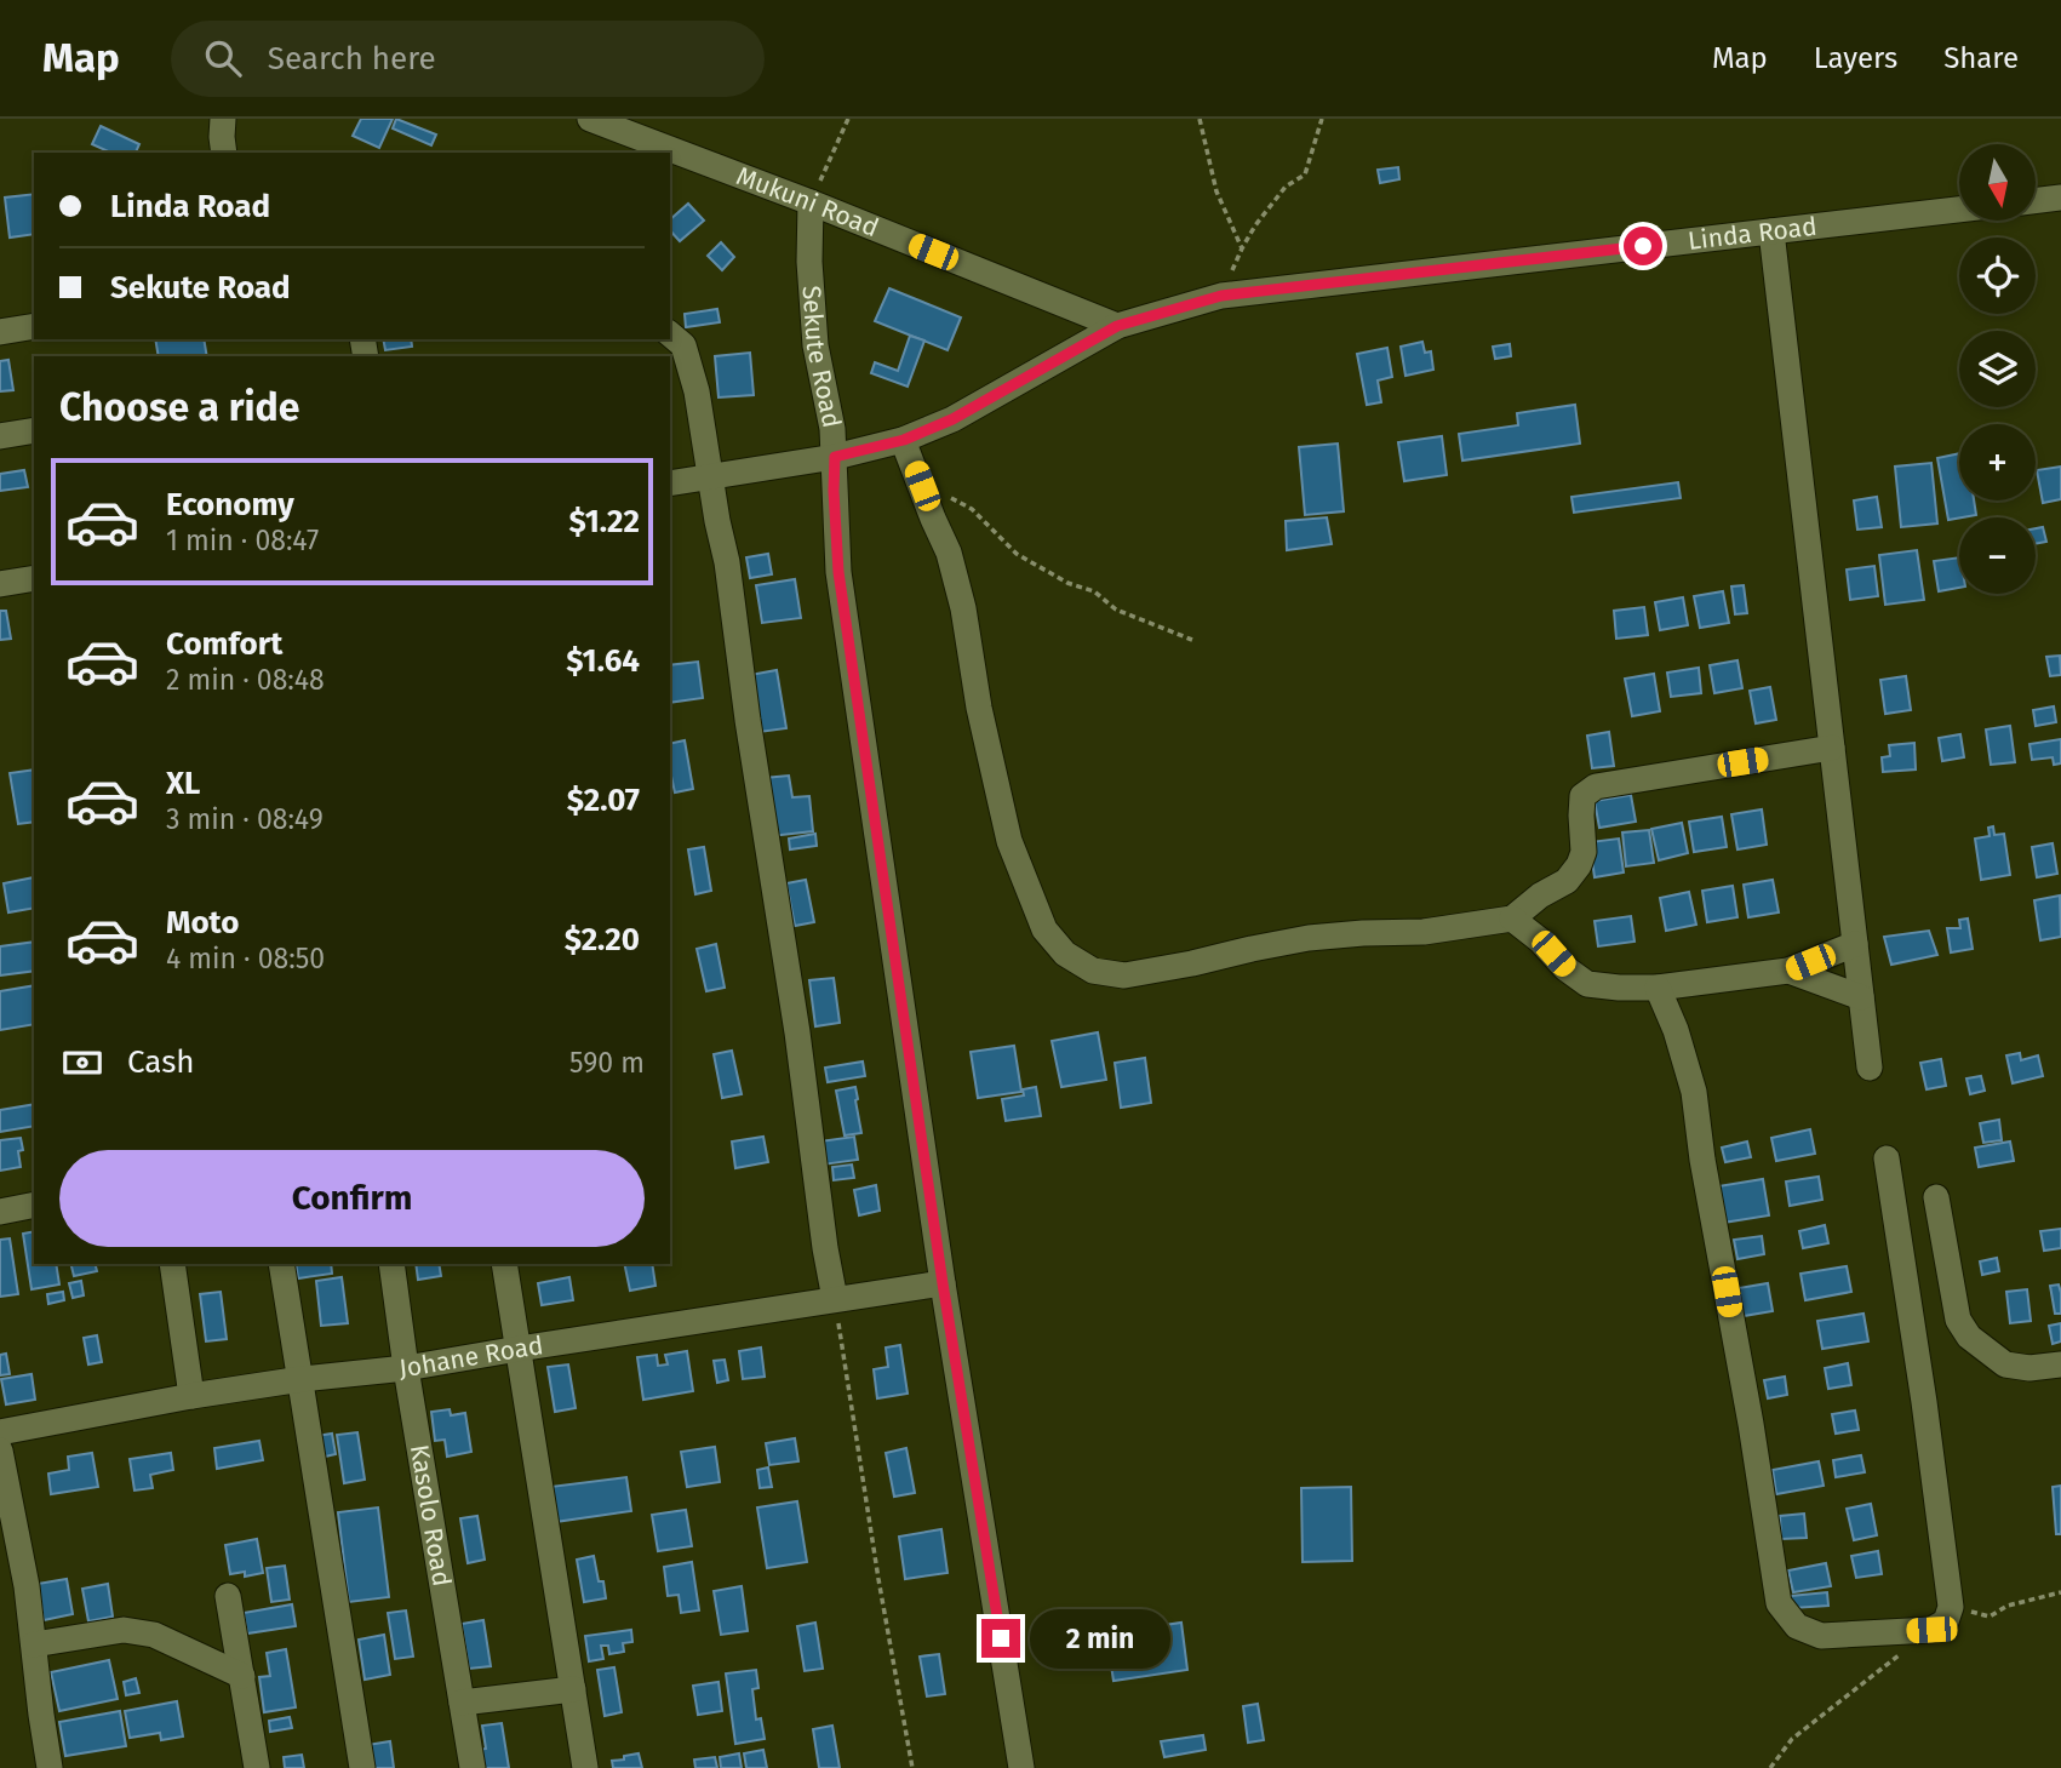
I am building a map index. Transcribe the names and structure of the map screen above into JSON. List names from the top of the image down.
{
  "streets": {
    "street": [
      "Mukuni Road",
      "Linda Road",
      "Sekute Road",
      "Johane Road",
      "Kasolo Road"
    ]
  },
  "crossings": [
    ["Mukuni Road", "Linda Road"],
    ["Mukuni Road", "Sekute Road"],
    ["Linda Road", "Sekute Road"],
    ["Sekute Road", "Johane Road"],
    ["Johane Road", "Kasolo Road"]
  ],
  "north": "bottom",
  "page": {
    "header": "Map",
    "search": "Search here",
    "nav": ["Map", "Layers", "Share"],
    "map_buttons": ["+", "−"],
    "banner": ["Linda Road", "Sekute Road"],
    "heading": "Choose a ride",
    "list": [
      {
        "name": "Economy",
        "note": "1 min · 08:47",
        "value": "$1.22"
      },
      {
        "name": "Comfort",
        "note": "2 min · 08:48",
        "value": "$1.64"
      },
      {
        "name": "XL",
        "note": "3 min · 08:49",
        "value": "$2.07"
      },
      {
        "name": "Moto",
        "note": "4 min · 08:50",
        "value": "$2.20"
      }
    ],
    "pay": ["Cash", "590 m"],
    "buttons": "Confirm",
    "bubble": "2 min"
  }
}
